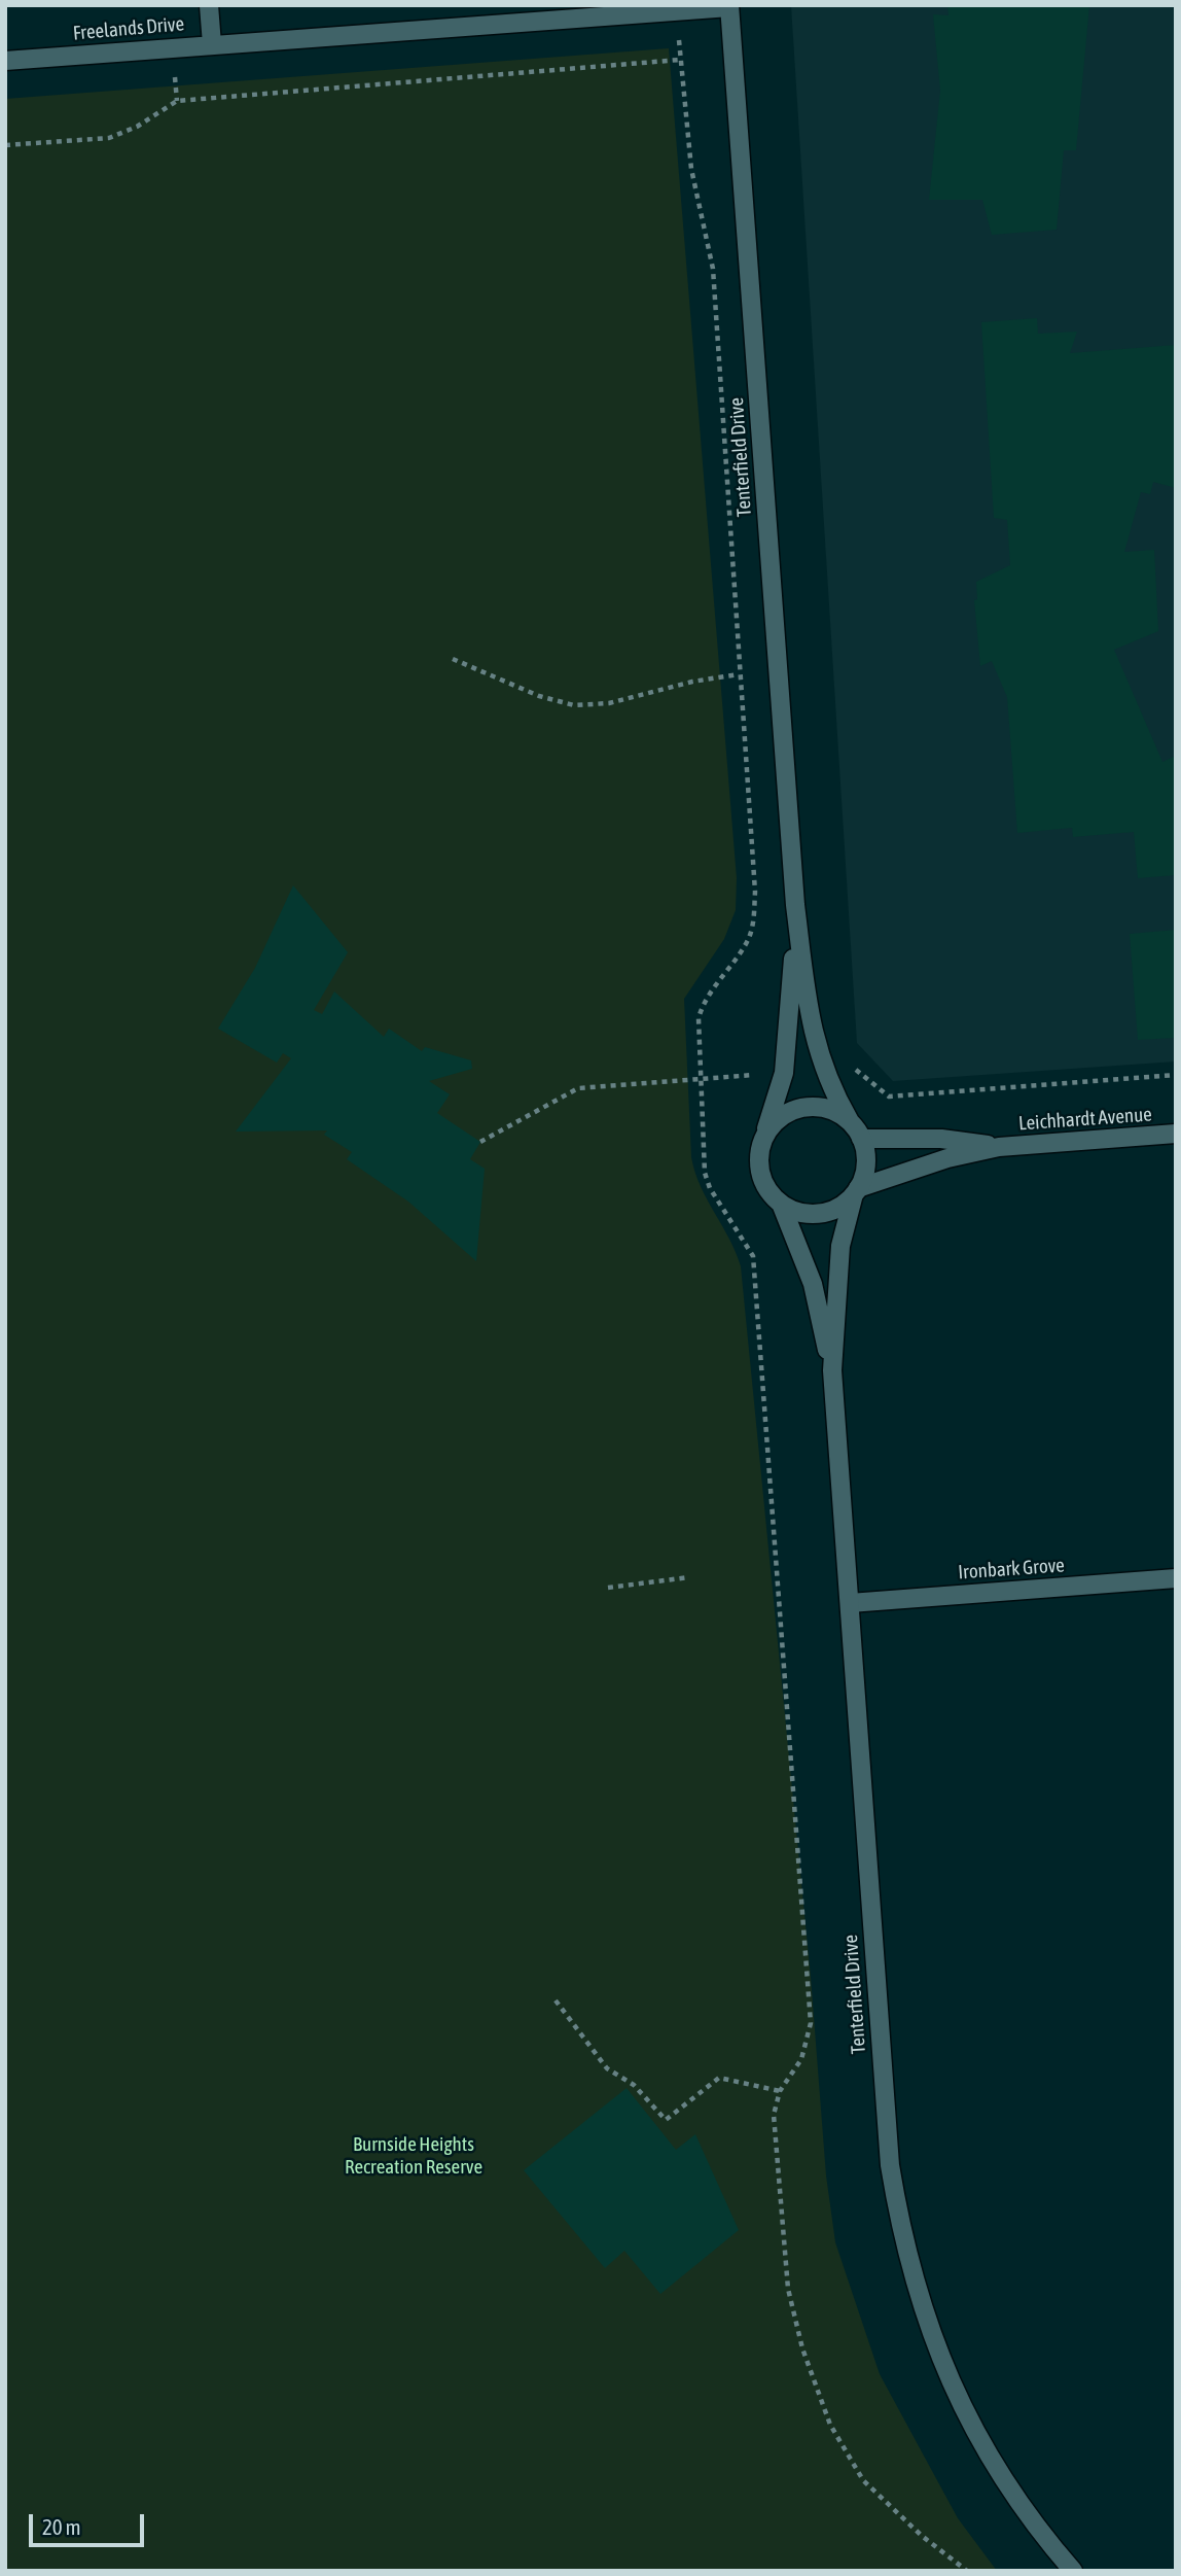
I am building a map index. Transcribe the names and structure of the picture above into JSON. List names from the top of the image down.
{
  "streets": {
    "street": [
      "Freelands Drive",
      "Tenterfield Drive",
      "Leichhardt Avenue",
      "Ironbark Grove"
    ]
  },
  "crossings": [
    ["Freelands Drive", "Tenterfield Drive"],
    ["Tenterfield Drive", "Leichhardt Avenue"],
    ["Tenterfield Drive", "Ironbark Grove"]
  ],
  "parks": ["Burnside Heights Recreation Reserve"],
  "scale_bar": "20 m"
}
